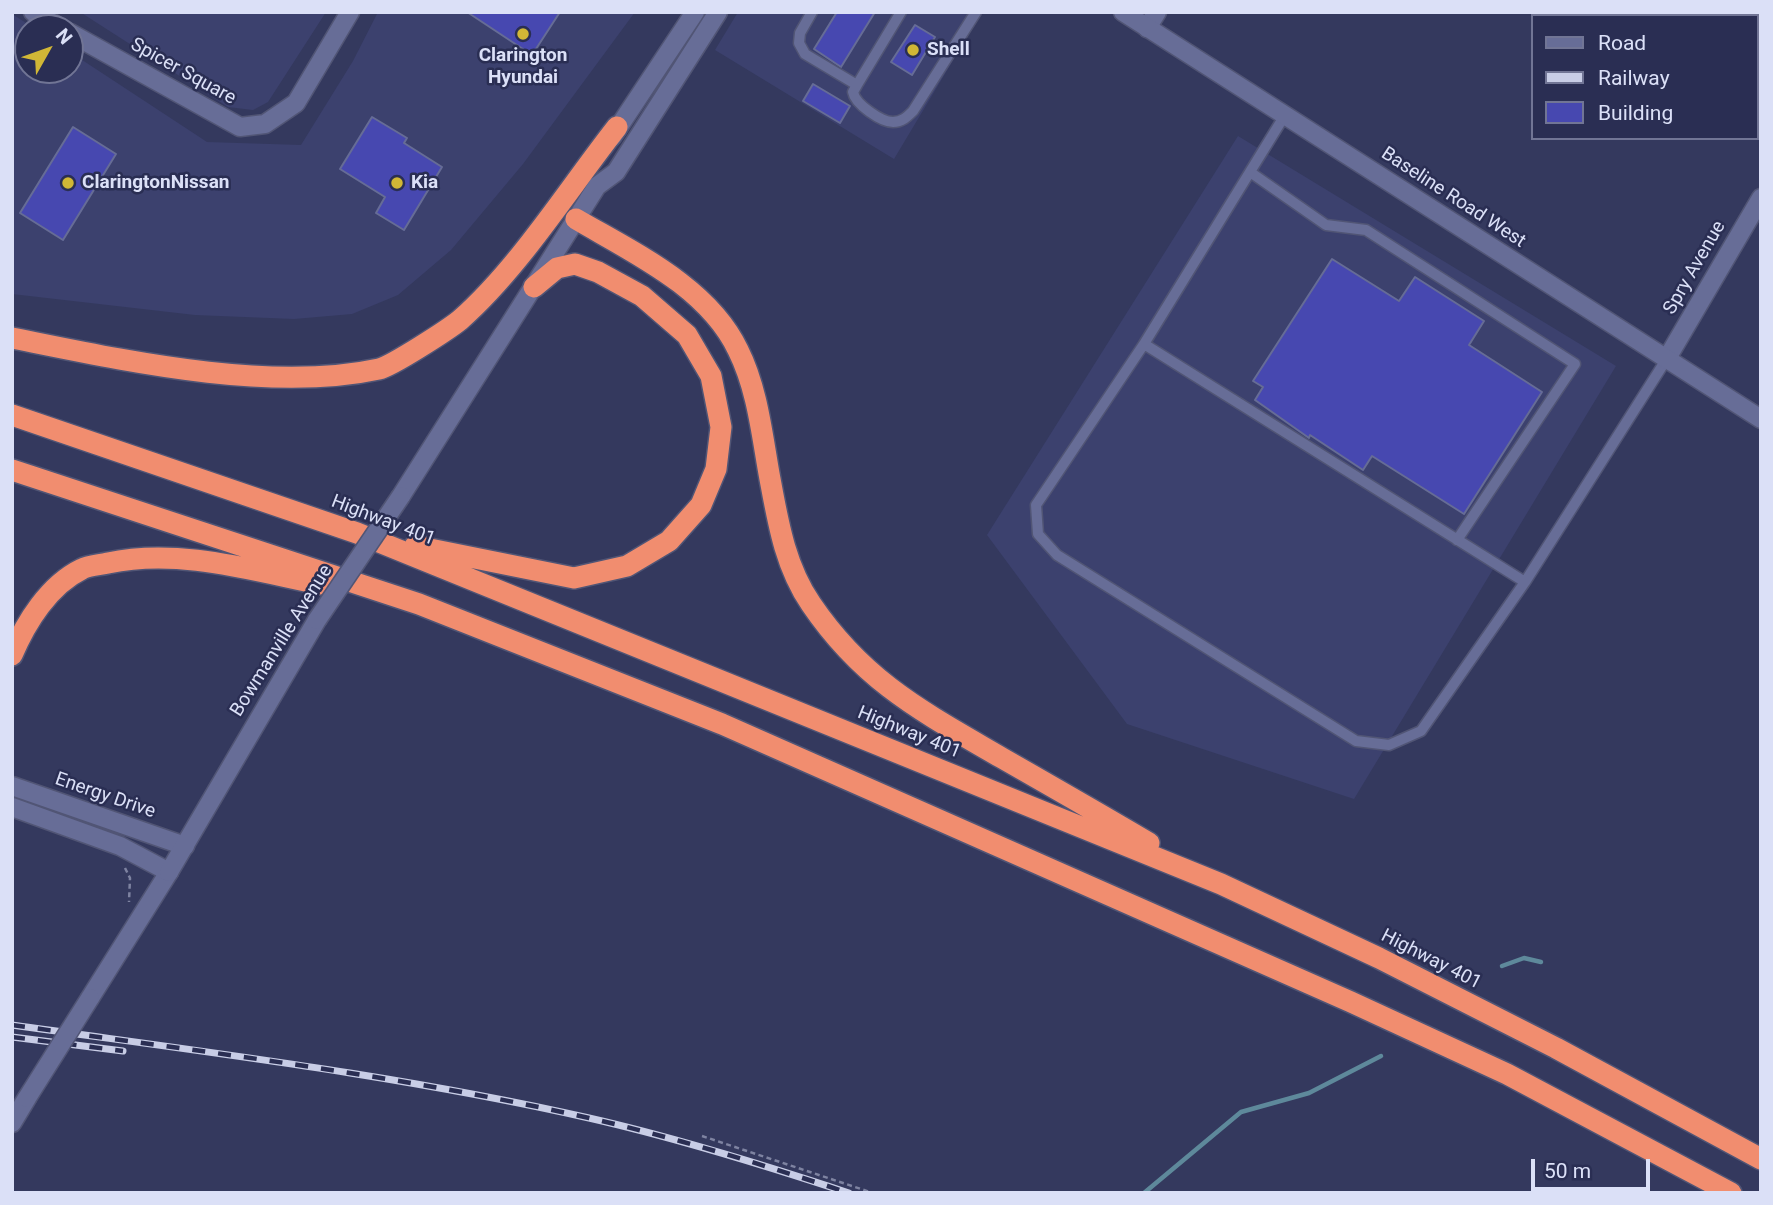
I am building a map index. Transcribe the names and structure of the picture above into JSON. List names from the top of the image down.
{
  "streets": {
    "highway": ["Highway 401"],
    "street": [
      "Spicer Square",
      "Baseline Road West",
      "Spry Avenue",
      "Bowmanville Avenue",
      "Energy Drive"
    ]
  },
  "crossings": [
    ["Baseline Road West", "Spry Avenue"],
    ["Bowmanville Avenue", "Energy Drive"]
  ],
  "places": [
    "Clarington Hyundai",
    "Shell",
    "ClaringtonNissan",
    "Kia"
  ],
  "legend": ["Road", "Railway", "Building"],
  "scale_bar": "50 m",
  "north": "top right"
}
